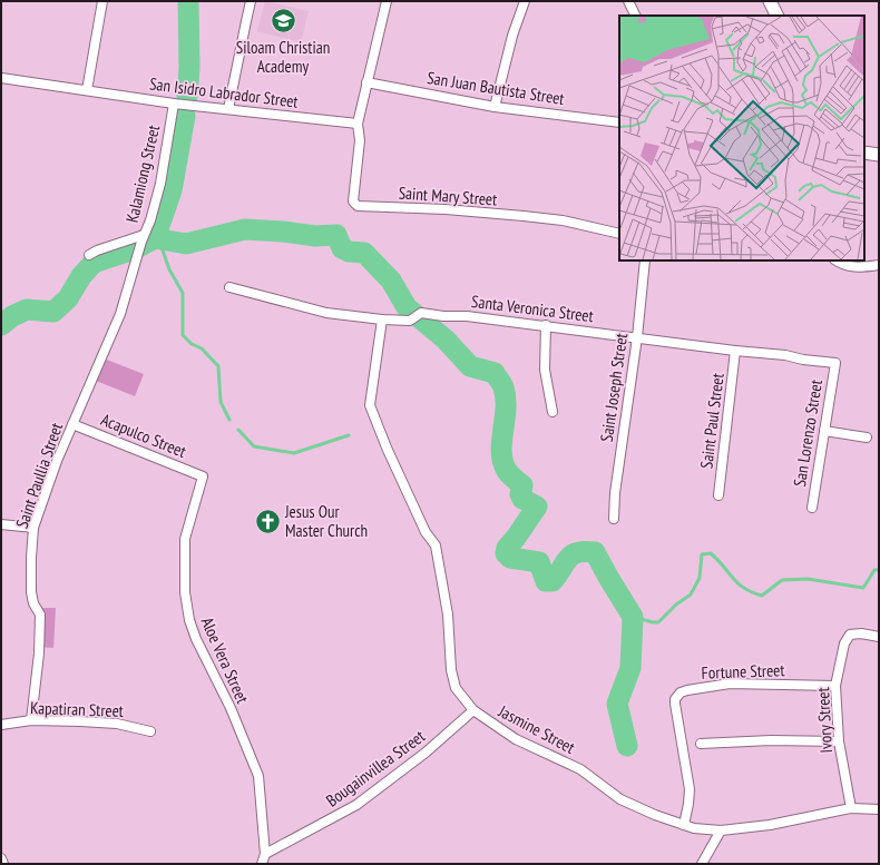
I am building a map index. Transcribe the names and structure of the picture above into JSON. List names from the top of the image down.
{
  "streets": {
    "street": [
      "San Juan Bautista Street",
      "San Isidro Labrador Street",
      "Kalamiong Street",
      "Saint Mary Street",
      "Santa Veronica Street",
      "Saint Joseph Street",
      "Saint Paul Street",
      "San Lorenzo Street",
      "Acapulco Street",
      "Saint Paullia Street",
      "Aloe Vera Street",
      "Fortune Street",
      "Kapatiran Street",
      "Ivory Street",
      "Jasmine Street",
      "Bougainvillea Street"
    ]
  },
  "crossings": [
    ["San Juan Bautista Street", "Saint Mary Street"],
    ["San Isidro Labrador Street", "Kalamiong Street"],
    ["San Isidro Labrador Street", "Saint Mary Street"],
    ["Kalamiong Street", "Saint Paullia Street"],
    ["Santa Veronica Street", "Saint Joseph Street"],
    ["Santa Veronica Street", "Saint Paul Street"],
    ["Santa Veronica Street", "San Lorenzo Street"],
    ["Santa Veronica Street", "Jasmine Street"],
    ["Acapulco Street", "Saint Paullia Street"],
    ["Acapulco Street", "Aloe Vera Street"],
    ["Saint Paullia Street", "Kapatiran Street"],
    ["Aloe Vera Street", "Bougainvillea Street"],
    ["Fortune Street", "Ivory Street"],
    ["Fortune Street", "Jasmine Street"],
    ["Ivory Street", "Jasmine Street"],
    ["Jasmine Street", "Bougainvillea Street"]
  ],
  "places": {
    "school or university": ["Siloam Christian Academy"],
    "church": ["Jesus Our Master Church"]
  }
}
